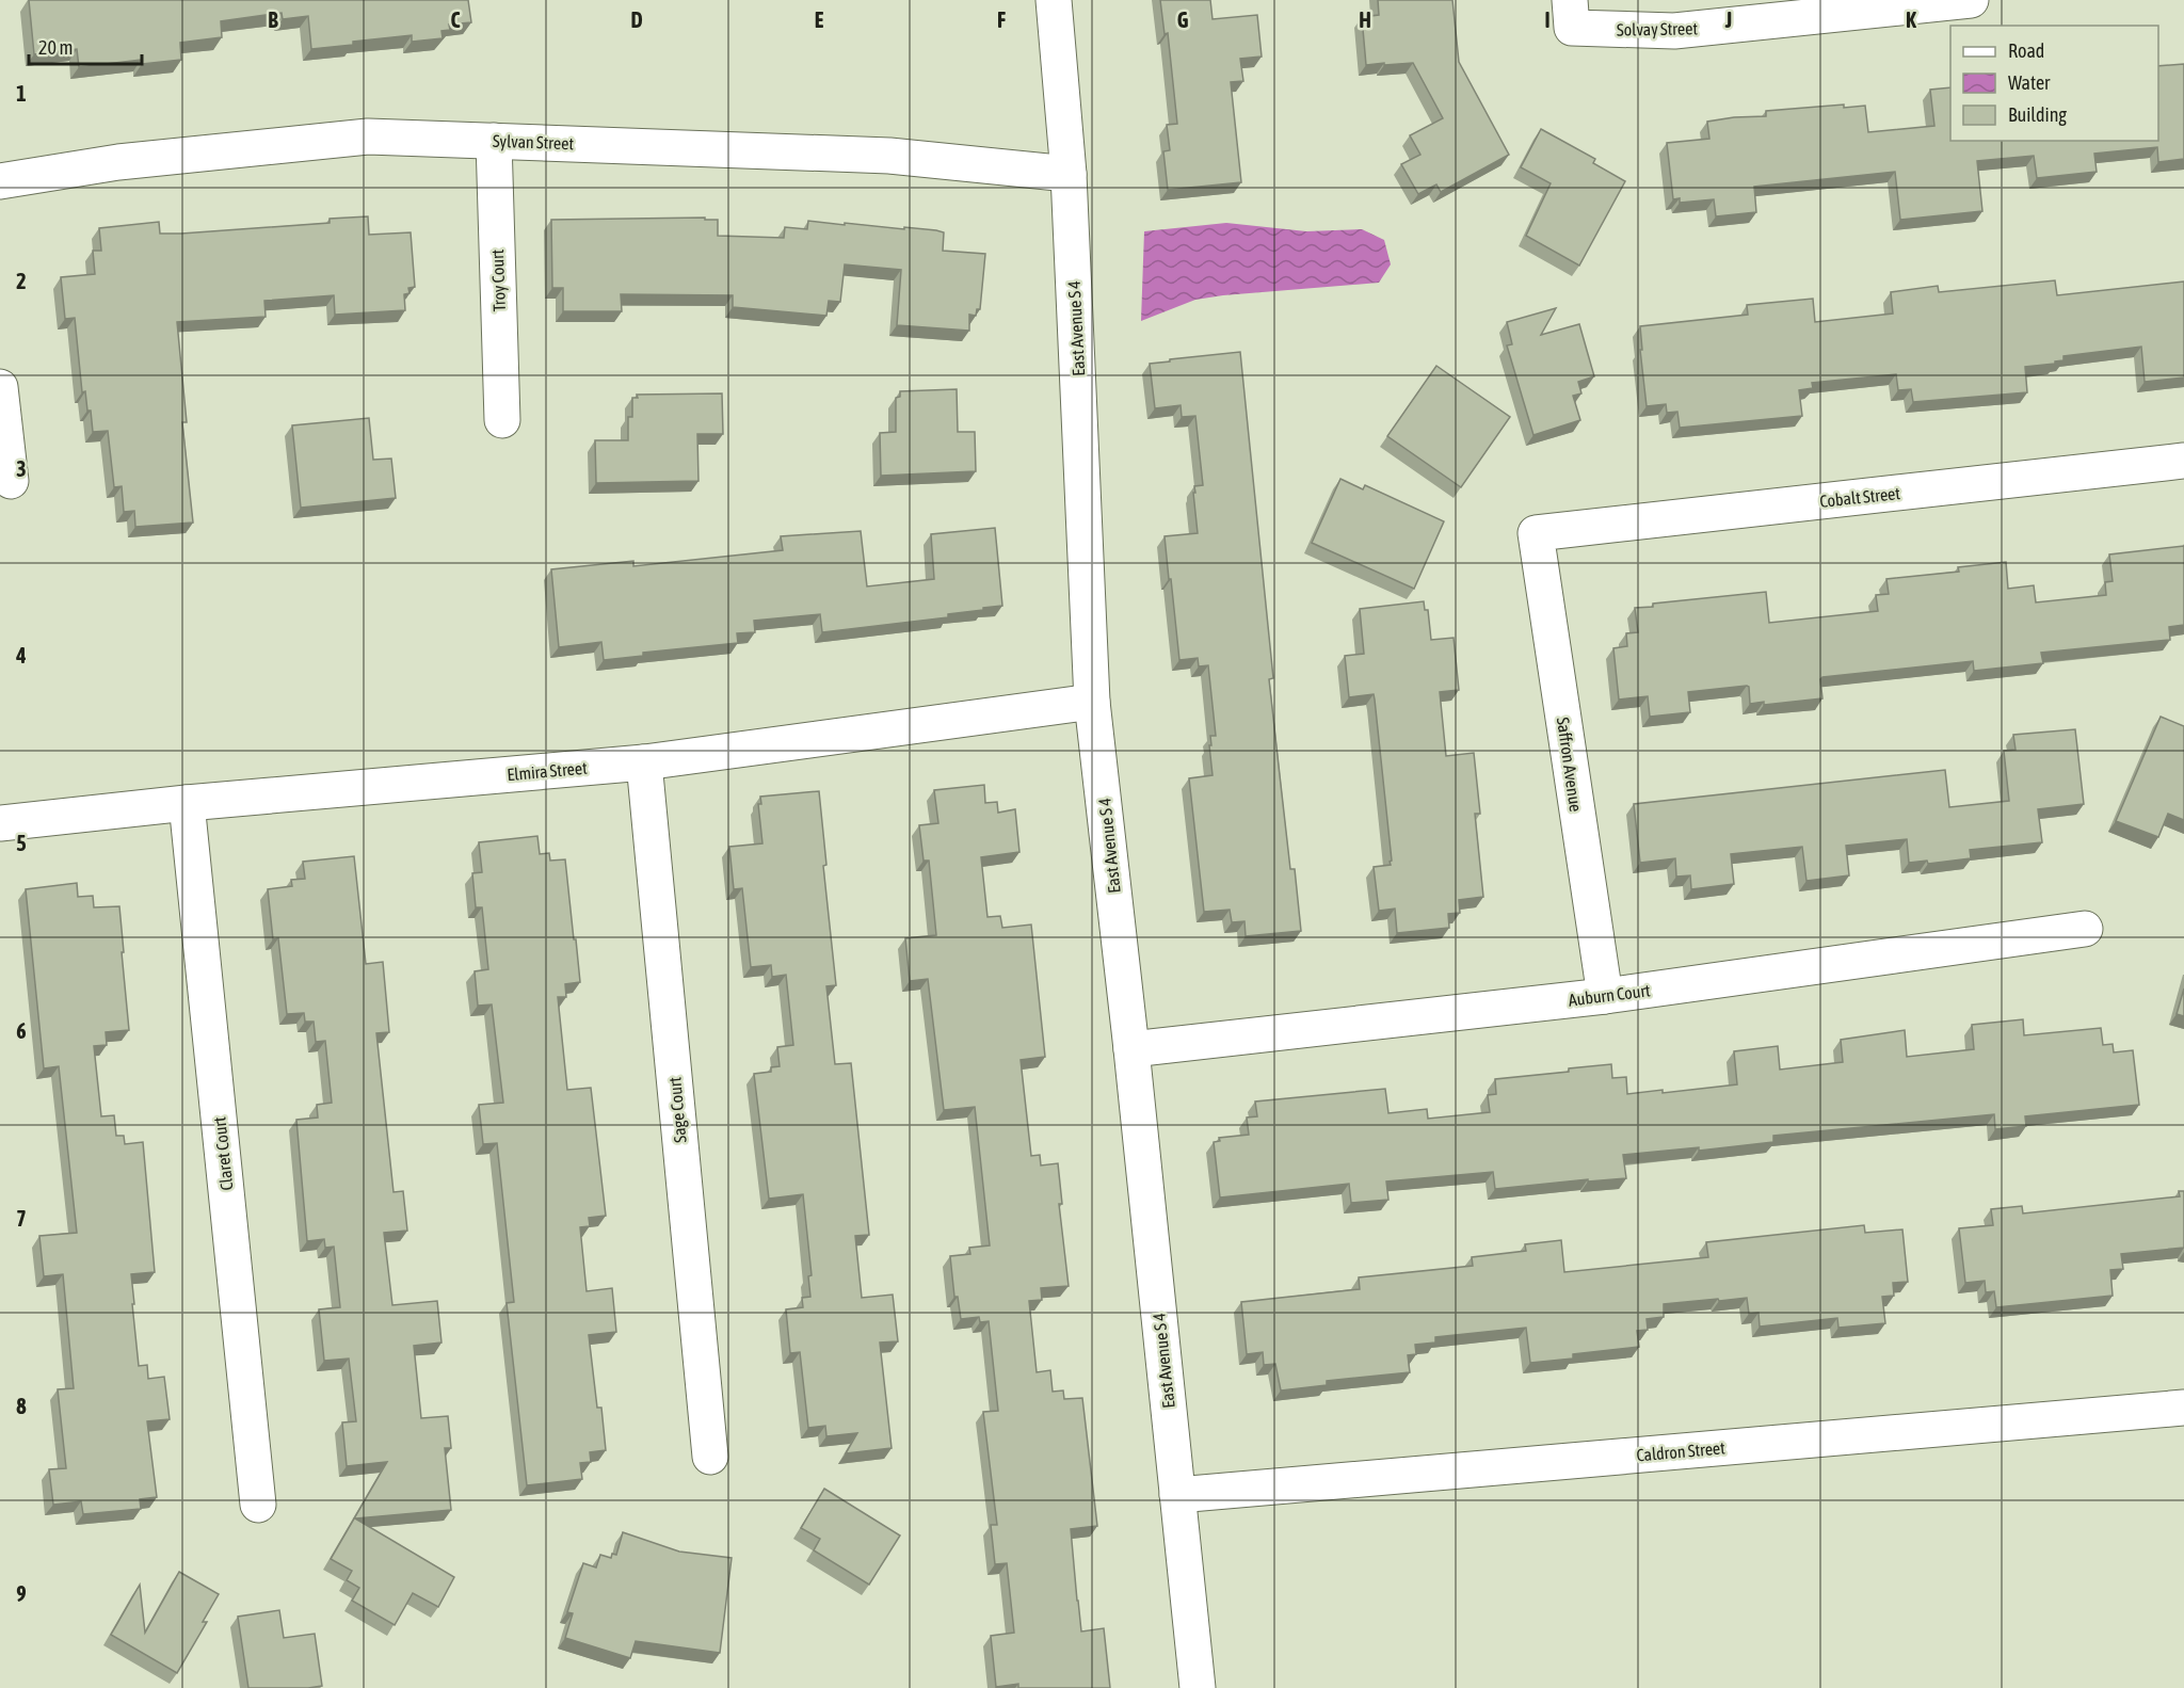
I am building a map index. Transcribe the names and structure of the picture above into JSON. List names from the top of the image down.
{
  "streets": {
    "street": [
      "Solvay Street",
      "Sylvan Street",
      "Troy Court",
      "East Avenue S 4",
      "Cobalt Street",
      "Saffron Avenue",
      "Elmira Street",
      "Auburn Court",
      "Sage Court",
      "Claret Court",
      "Caldron Street"
    ]
  },
  "crossings": [
    ["Sylvan Street", "Troy Court"],
    ["Sylvan Street", "East Avenue S 4"],
    ["East Avenue S 4", "Elmira Street"],
    ["East Avenue S 4", "Auburn Court"],
    ["East Avenue S 4", "Caldron Street"],
    ["Cobalt Street", "Saffron Avenue"],
    ["Saffron Avenue", "Auburn Court"],
    ["Elmira Street", "Sage Court"],
    ["Elmira Street", "Claret Court"]
  ],
  "legend": ["Road", "Water", "Building"],
  "scale_bar": "20 m",
  "grid": {
    "columns": [
      "B",
      "C",
      "D",
      "E",
      "F",
      "G",
      "H",
      "I",
      "J",
      "K"
    ],
    "rows": [
      "1",
      "2",
      "3",
      "4",
      "5",
      "6",
      "7",
      "8",
      "9"
    ]
  }
}
